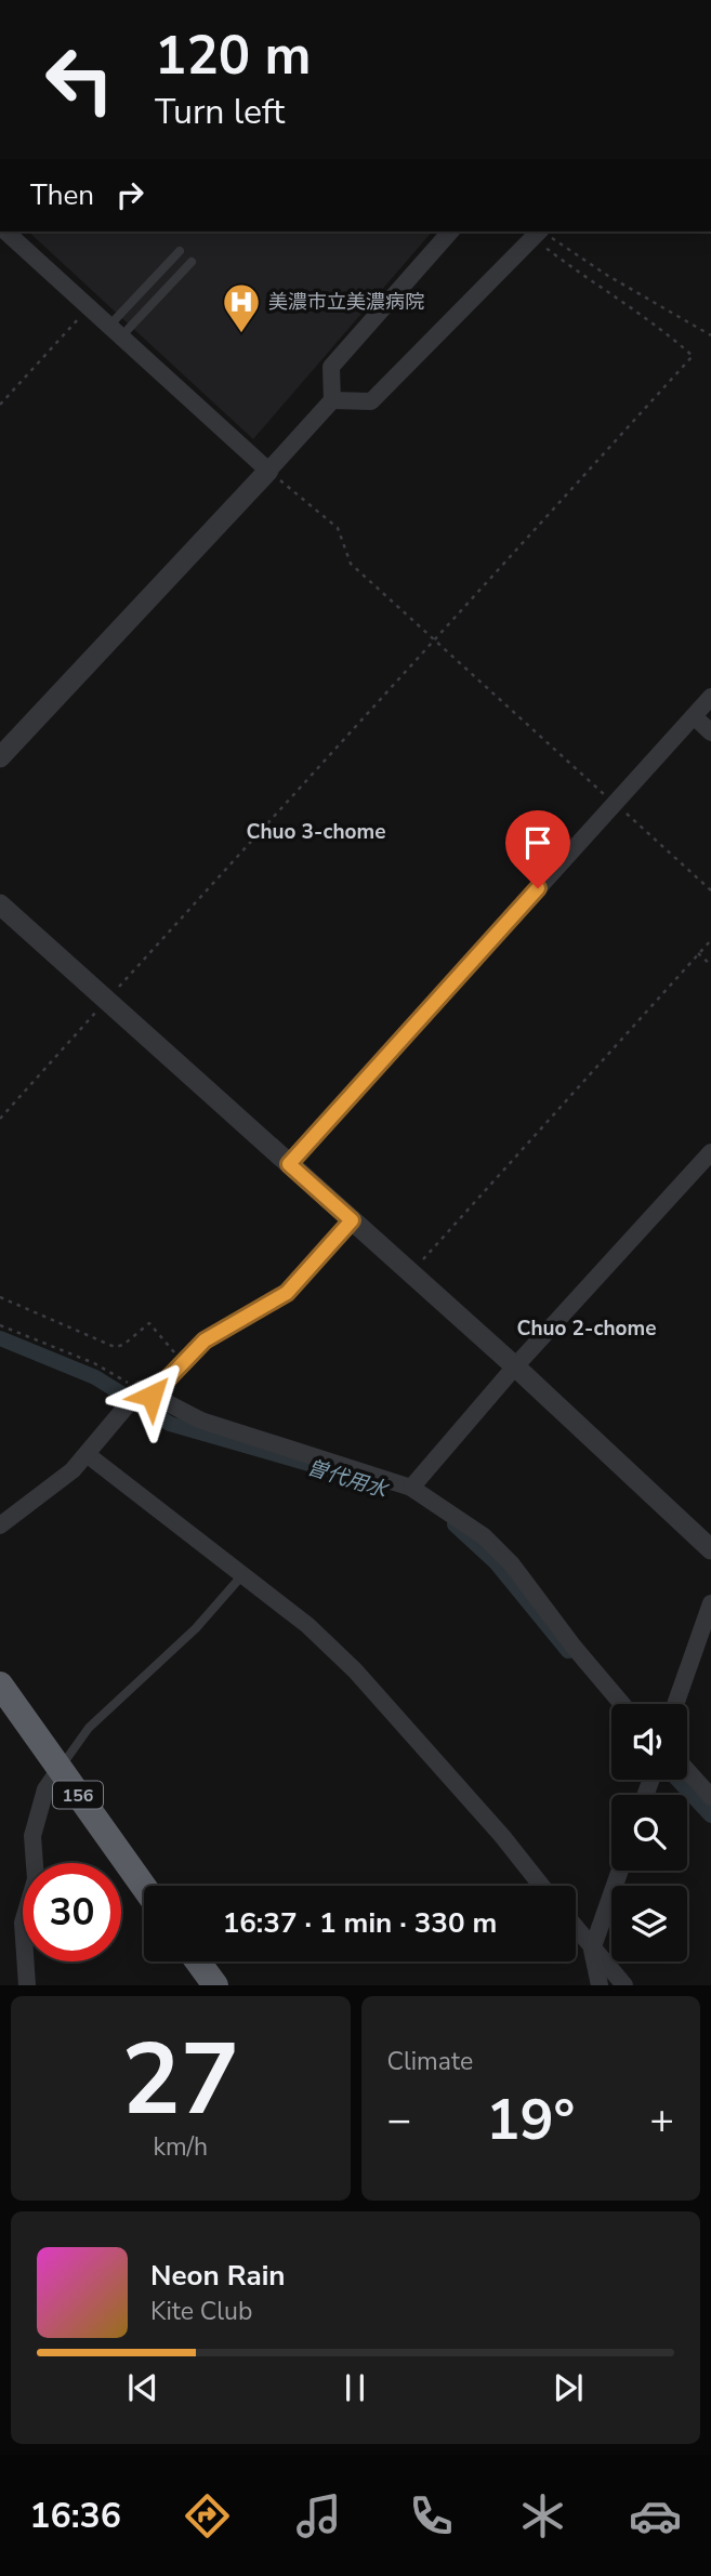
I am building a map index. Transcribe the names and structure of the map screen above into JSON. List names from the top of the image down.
{
  "streets": {
    "highway": ["156"]
  },
  "districts": ["Chuo 3-chome", "Chuo 2-chome"],
  "water": ["曽代用水"],
  "places": {
    "hospital": ["美濃市立美濃病院"]
  },
  "page": {
    "turn": ["120 m", "Turn left"],
    "then": "Then",
    "limit": "30",
    "trip": "16:37 · 1 min · 330 m",
    "tile": [
      ["27", "km/h"],
      "Climate"
    ],
    "heat": ["−", "19°", "+"],
    "song": ["Neon Rain", "Kite Club"],
    "tabs": "16:36"
  }
}
